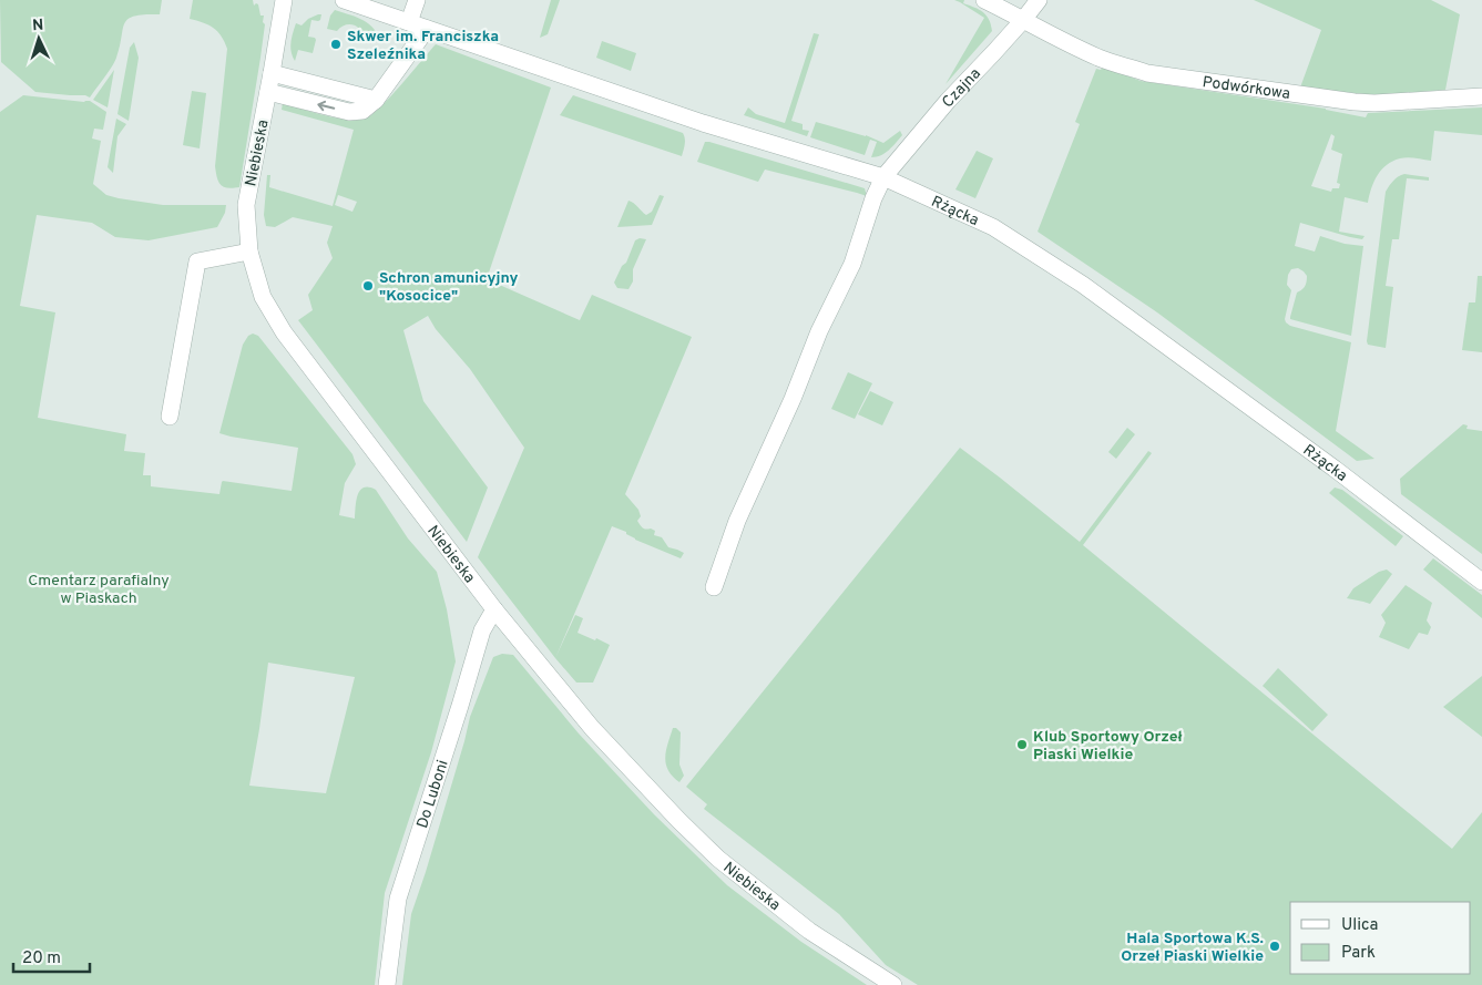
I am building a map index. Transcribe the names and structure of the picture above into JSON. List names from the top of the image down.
{
  "streets": {
    "street": [
      "Podwórkowa",
      "Czajna",
      "Niebieska",
      "Rżącka",
      "Do Luboni"
    ]
  },
  "crossings": [
    ["Podwórkowa", "Czajna"],
    ["Czajna", "Rżącka"],
    ["Niebieska", "Do Luboni"]
  ],
  "parks": ["Cmentarz parafialny w Piaskach"],
  "places": [
    "Skwer im. Franciszka Szeleźnika",
    "Schron amunicyjny \"Kosocice\"",
    "Klub Sportowy Orzeł Piaski Wielkie",
    "Hala Sportowa K.S. Orzeł Piaski Wielkie"
  ],
  "legend": ["Ulica", "Park"],
  "scale_bar": "20 m",
  "north": "top"
}
